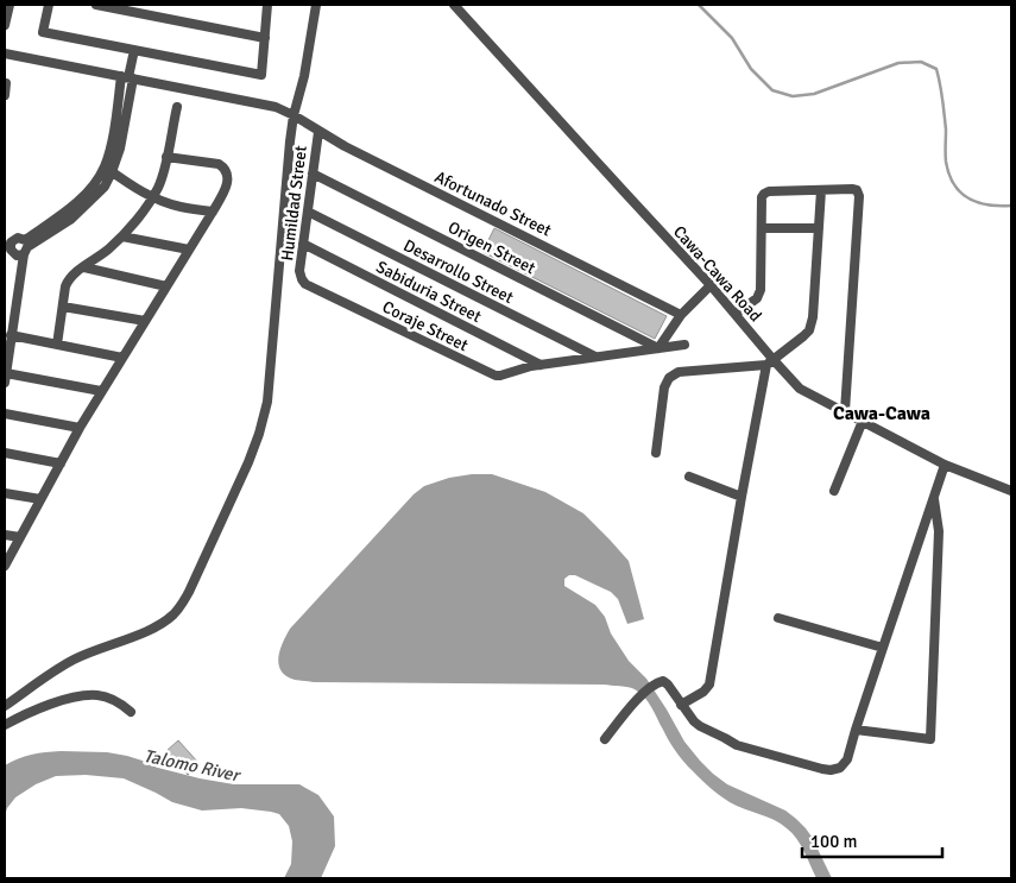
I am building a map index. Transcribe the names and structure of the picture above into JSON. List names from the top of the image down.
{
  "streets": {
    "street": [
      "Humildad Street",
      "Afortunado Street",
      "Origen Street",
      "Desarrollo Street",
      "Cawa-Cawa Road",
      "Sabiduria Street",
      "Coraje Street"
    ]
  },
  "crossings": [
    ["Humildad Street", "Afortunado Street"],
    ["Humildad Street", "Origen Street"],
    ["Humildad Street", "Desarrollo Street"],
    ["Humildad Street", "Sabiduria Street"],
    ["Humildad Street", "Coraje Street"],
    ["Origen Street", "Coraje Street"],
    ["Desarrollo Street", "Coraje Street"],
    ["Sabiduria Street", "Coraje Street"]
  ],
  "districts": ["Cawa-Cawa"],
  "water": ["Talomo River"],
  "scale_bar": "100 m"
}
